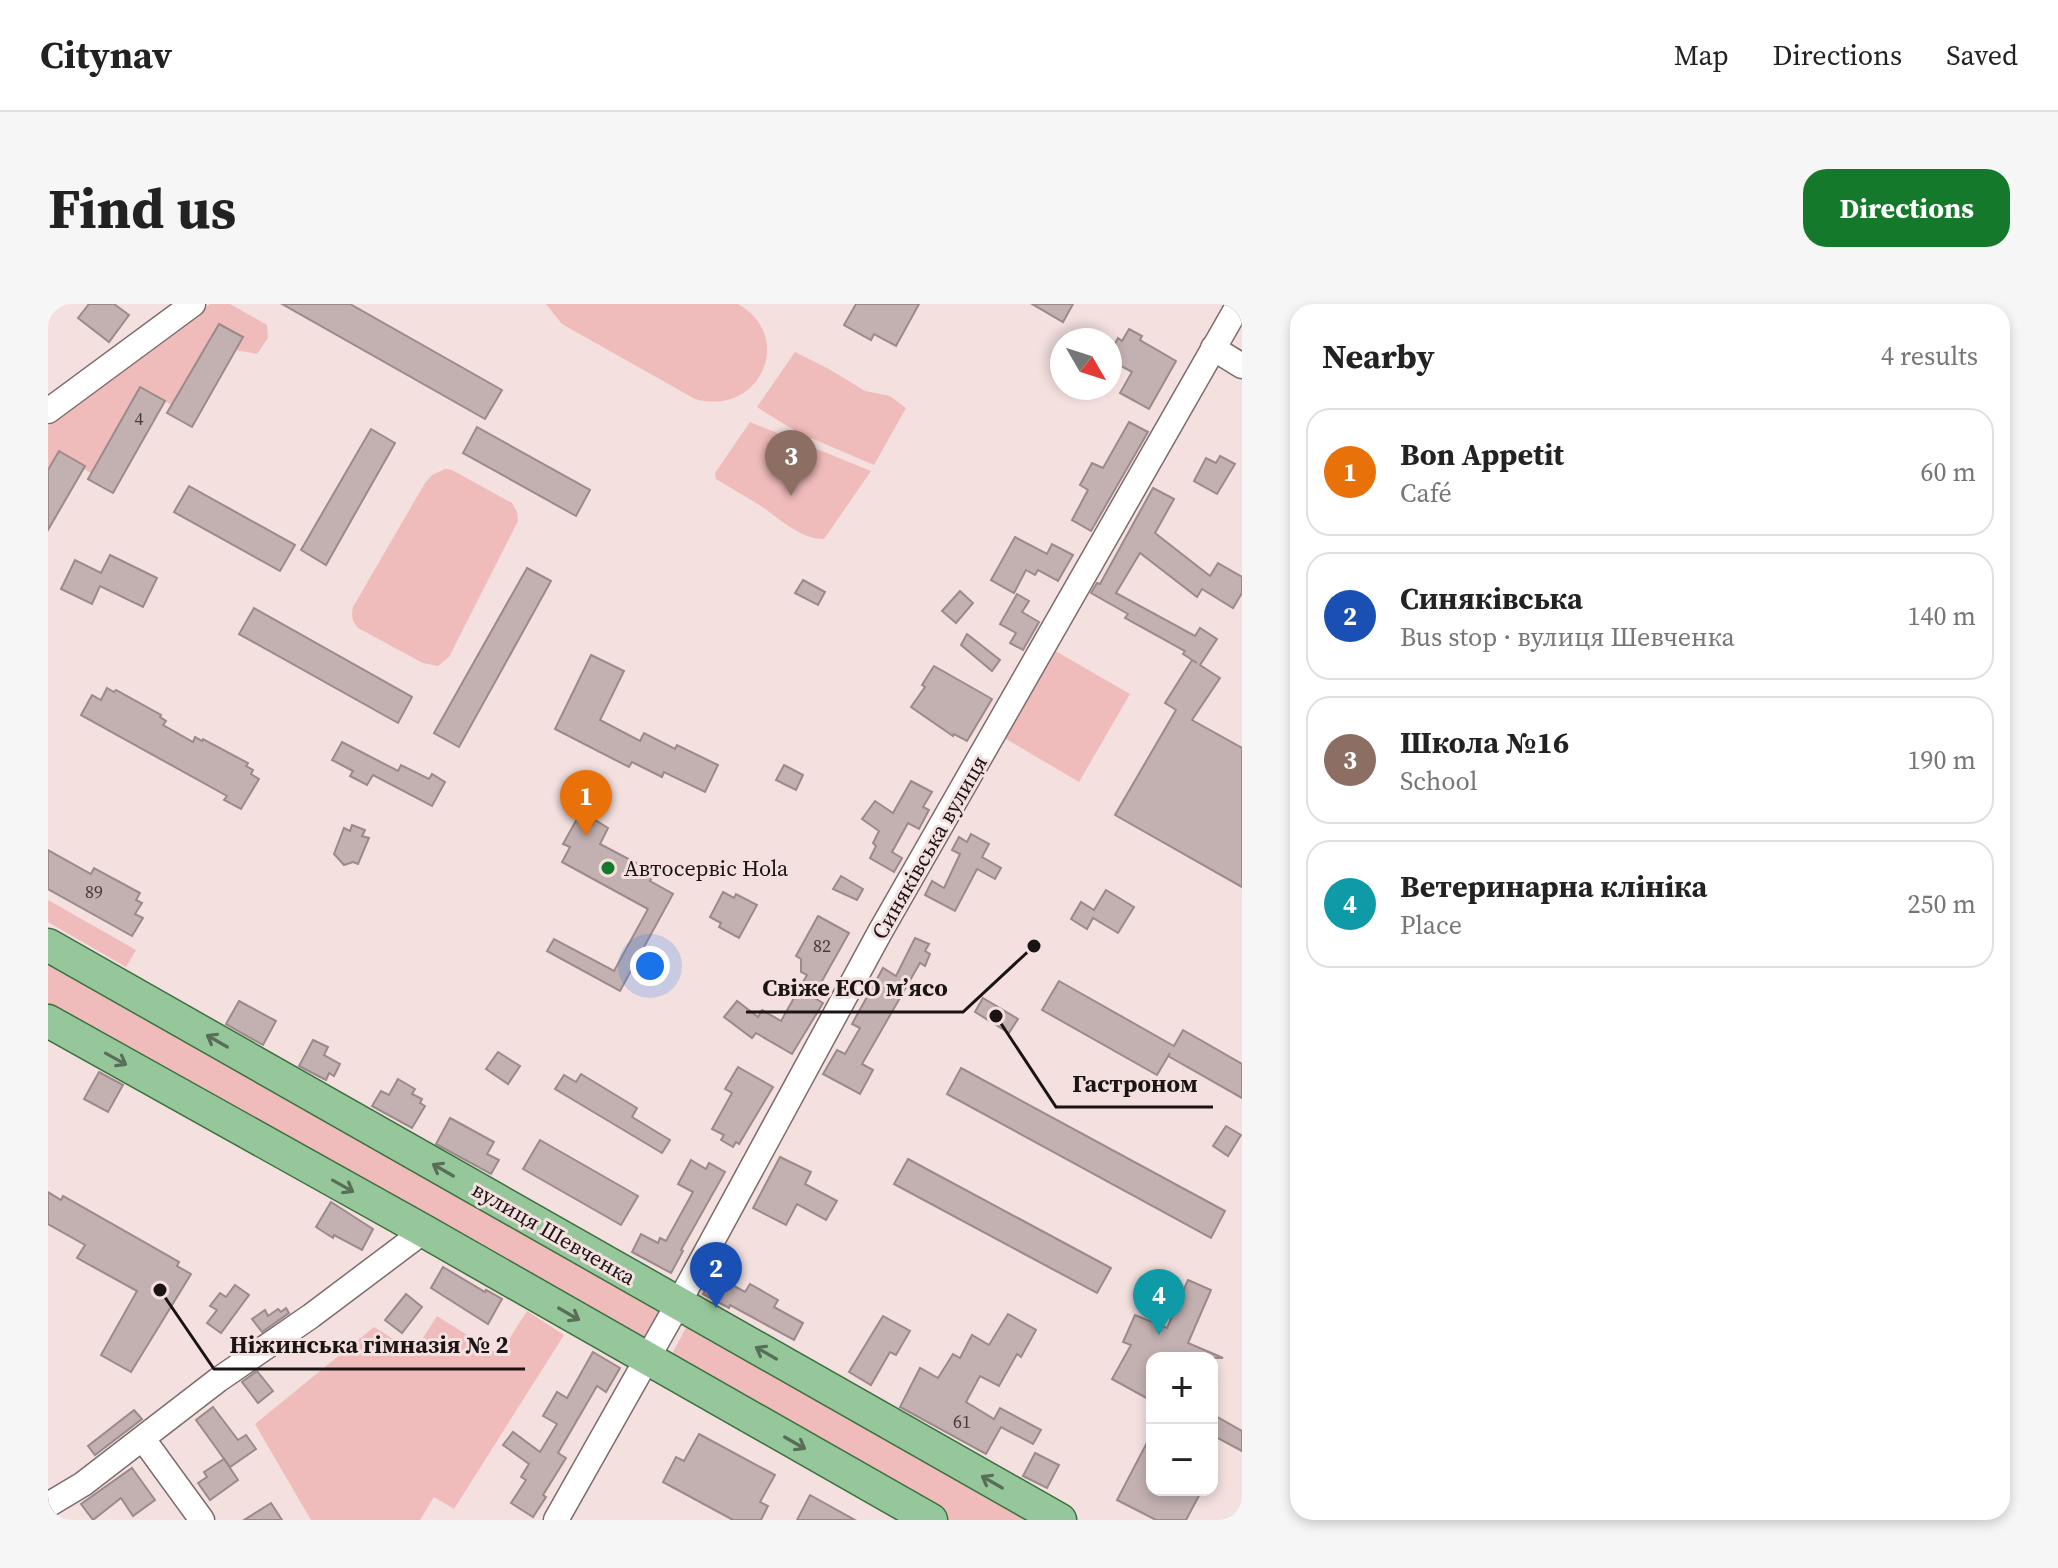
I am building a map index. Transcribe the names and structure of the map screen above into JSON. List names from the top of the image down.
{
  "streets": {
    "main road": ["вулиця Шевченка"],
    "street": ["Синяківська вулиця"]
  },
  "crossings": [
    ["Синяківська вулиця", "вулиця Шевченка"]
  ],
  "places": [
    "Автосервіс Hola",
    "Свіже ECO м’ясо",
    "Гастроном",
    "Ніжинська гімназія № 2"
  ],
  "house_numbers": [
    "4",
    "89",
    "82",
    "61"
  ],
  "north": "bottom right",
  "page": {
    "header": "Citynav",
    "nav": ["Map", "Directions", "Saved"],
    "buttons": "Directions",
    "title": "Find us",
    "heading": ["Nearby", "4 results"],
    "list": [
      {
        "mark": "1",
        "name": "Bon Appetit",
        "note": "Café",
        "value": "60 m"
      },
      {
        "mark": "2",
        "name": "Синяківська",
        "note": "Bus stop · вулиця Шевченка",
        "value": "140 m"
      },
      {
        "mark": "3",
        "name": "Школа №16",
        "note": "School",
        "value": "190 m"
      },
      {
        "mark": "4",
        "name": "Ветеринарна клініка",
        "note": "Place",
        "value": "250 m"
      }
    ],
    "pins": [
      "3",
      "1",
      "2",
      "4"
    ],
    "map_buttons": ["+", "−"]
  }
}
